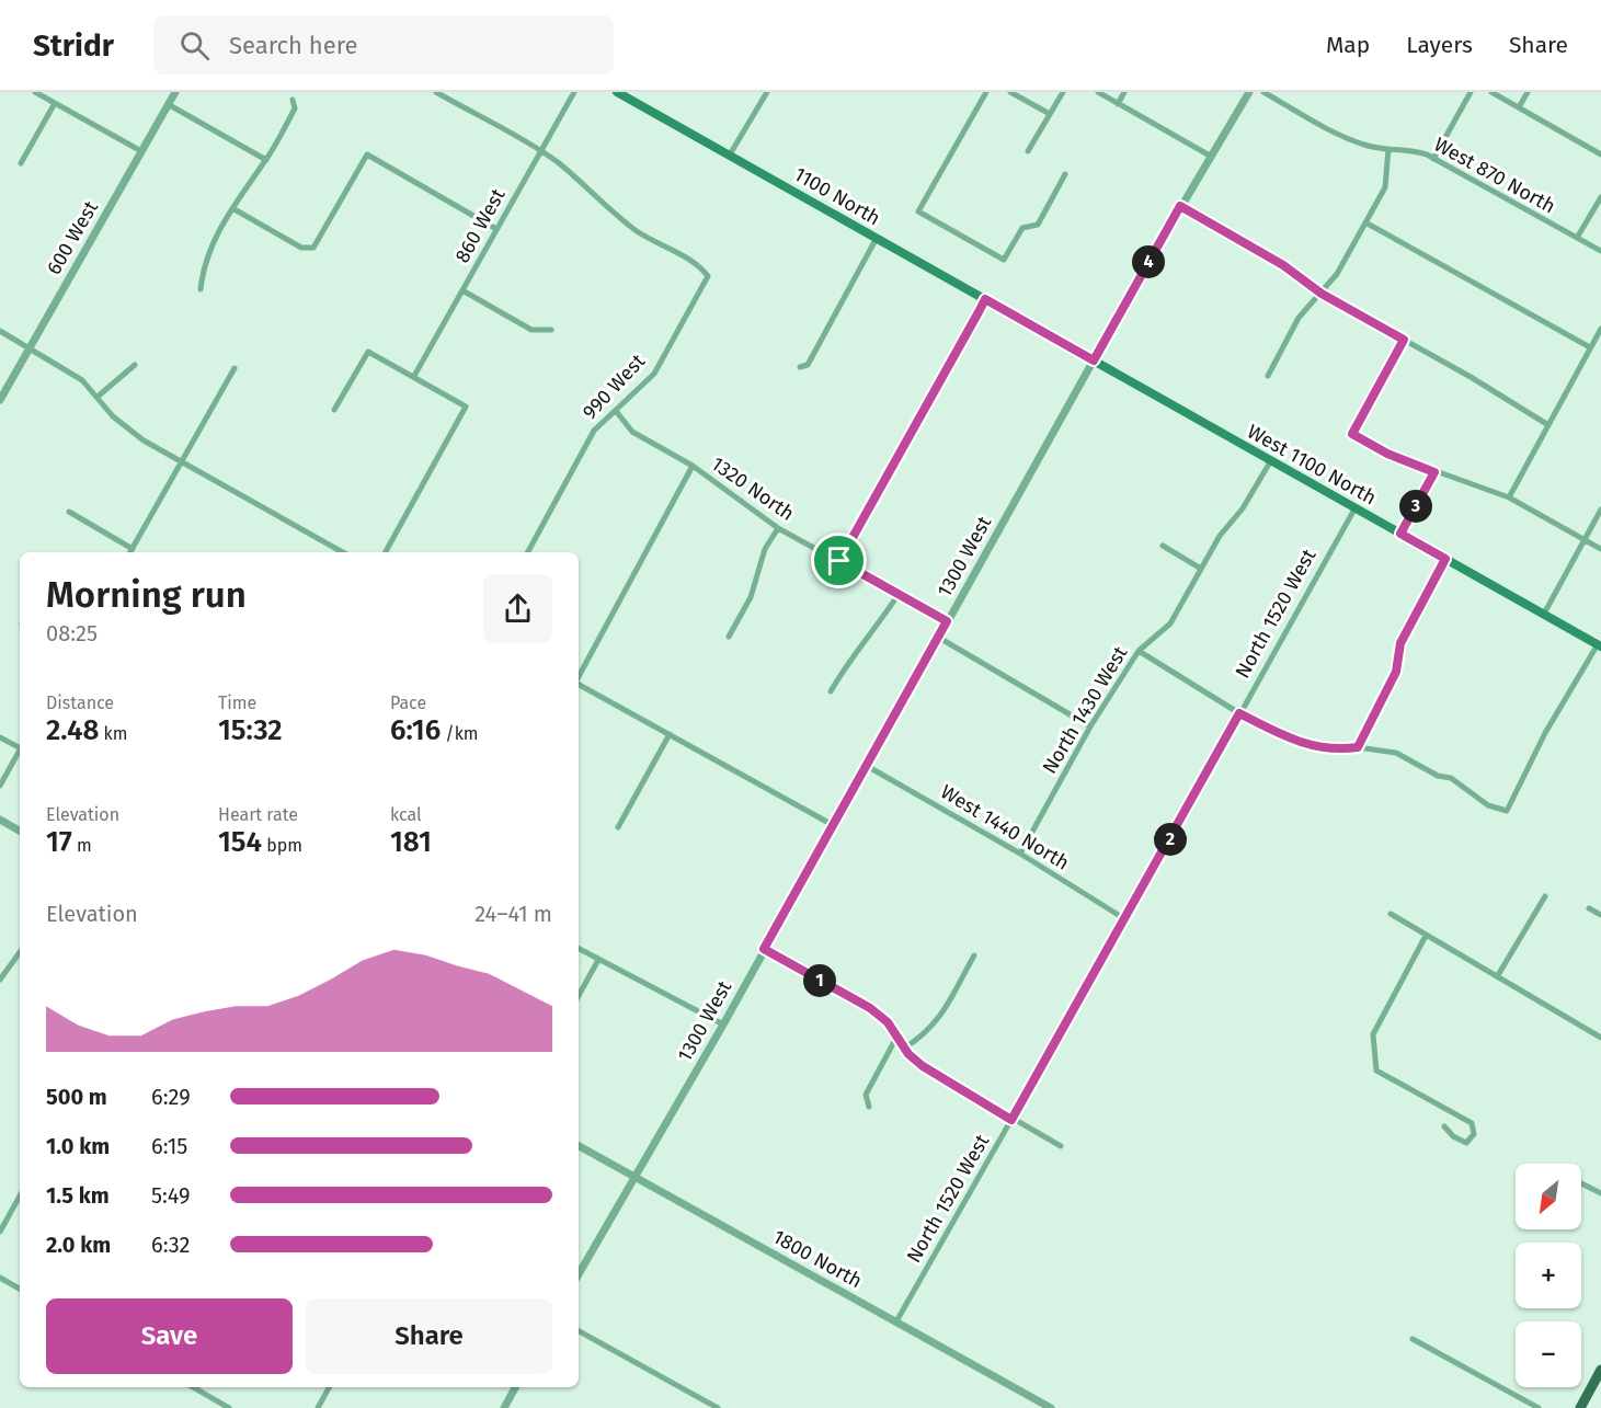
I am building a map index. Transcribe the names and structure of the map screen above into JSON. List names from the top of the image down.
{
  "streets": {
    "main road": ["1100 North", "West 1100 North"],
    "street": [
      "West 870 North",
      "860 West",
      "600 West",
      "990 West",
      "1320 North",
      "1300 West",
      "North 1520 West",
      "North 1430 West",
      "West 1440 North",
      "1800 North"
    ]
  },
  "crossings": [
    ["1100 North", "West 1100 North"],
    ["860 West", "990 West"],
    ["990 West", "1320 North"],
    ["West 1100 North", "1300 West"],
    ["West 1100 North", "North 1520 West"],
    ["West 1100 North", "North 1430 West"],
    ["1320 North", "1300 West"],
    ["1300 West", "West 1440 North"],
    ["1300 West", "1800 North"],
    ["North 1520 West", "West 1440 North"],
    ["North 1520 West", "1800 North"],
    ["North 1430 West", "West 1440 North"]
  ],
  "north": "bottom left",
  "page": {
    "header": "Stridr",
    "search": "Search here",
    "nav": ["Map", "Layers", "Share"],
    "pins": [
      "4",
      "3",
      "2",
      "1"
    ],
    "heading": ["Morning run", "08:25"],
    "stats": [
      ["Distance", "2.48 km"],
      ["Time", "15:32"],
      ["Pace", "6:16 /km"],
      ["Elevation", "17 m"],
      ["Heart rate", "154 bpm"],
      ["kcal", "181"]
    ],
    "chart": ["Elevation", "24–41 m"],
    "list": [
      {
        "name": "500 m",
        "note": "6:29"
      },
      {
        "name": "1.0 km",
        "note": "6:15"
      },
      {
        "name": "1.5 km",
        "note": "5:49"
      },
      {
        "name": "2.0 km",
        "note": "6:32"
      }
    ],
    "map_buttons": ["+", "−"],
    "buttons": ["Save", "Share"]
  }
}
